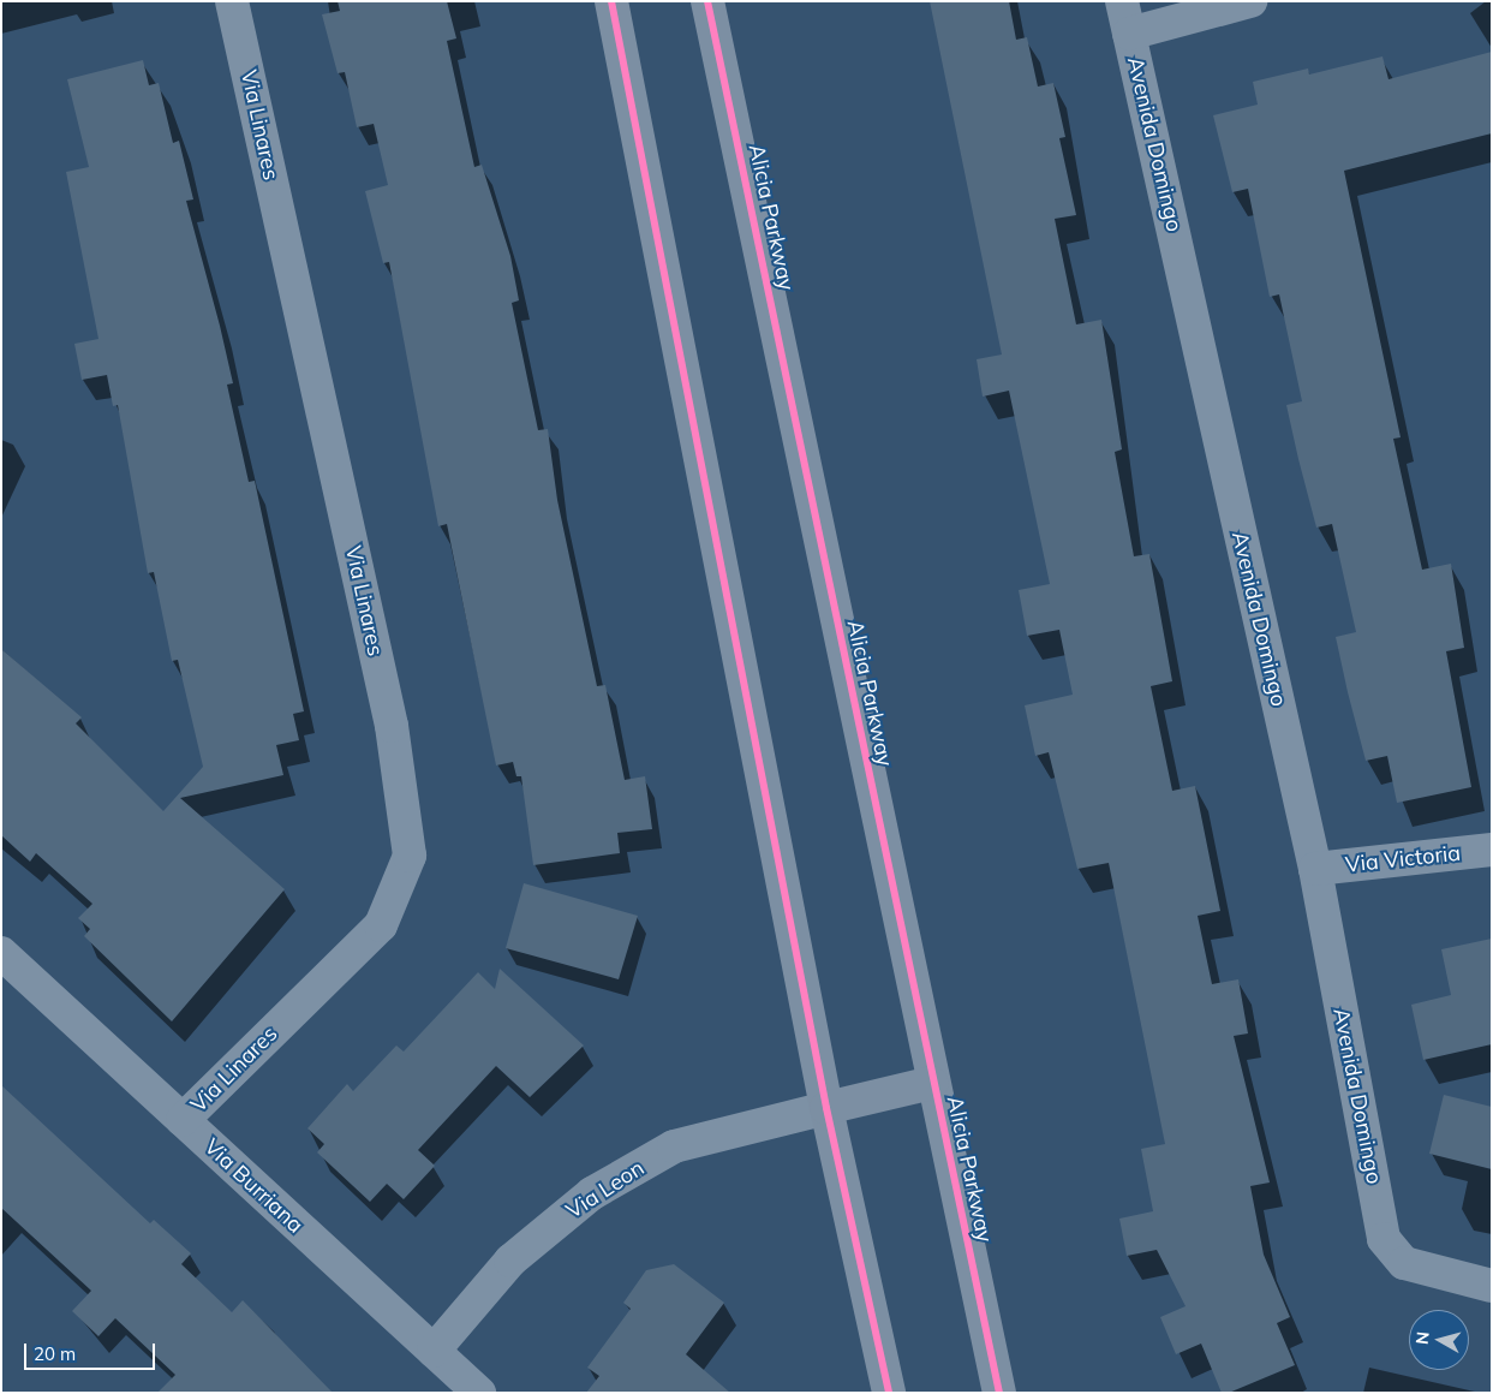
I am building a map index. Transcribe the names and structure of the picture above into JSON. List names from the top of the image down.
{
  "streets": {
    "main road": ["Alicia Parkway"],
    "street": [
      "Via Linares",
      "Avenida Domingo",
      "Via Victoria",
      "Via Burriana",
      "Via Leon"
    ]
  },
  "crossings": [
    ["Via Linares", "Via Burriana"],
    ["Avenida Domingo", "Via Victoria"],
    ["Via Burriana", "Via Leon"]
  ],
  "scale_bar": "20 m",
  "north": "left"
}
